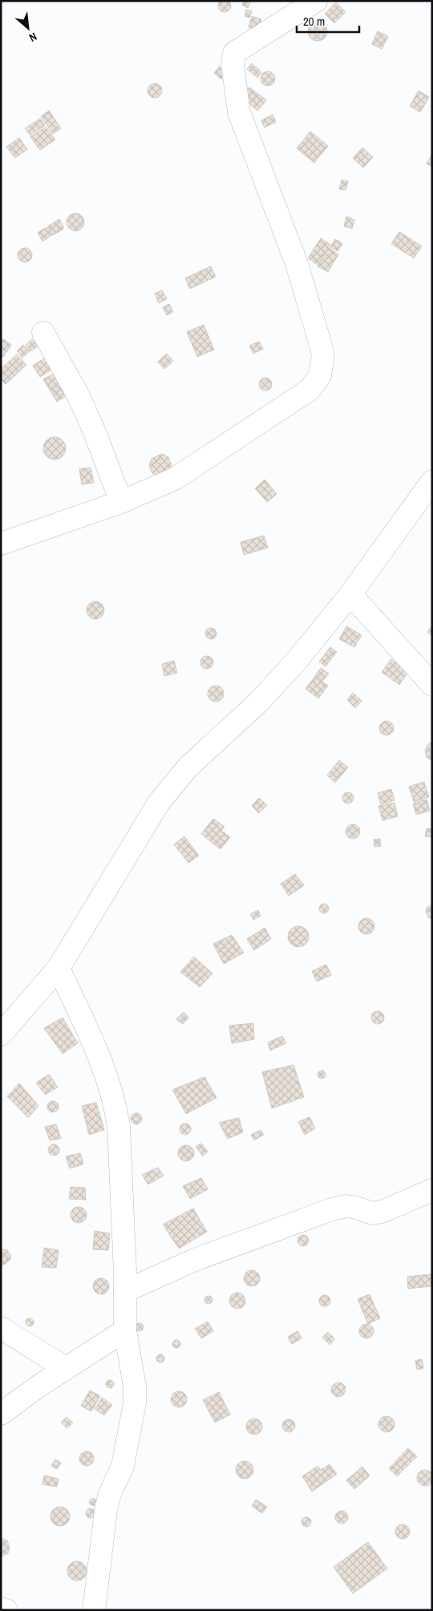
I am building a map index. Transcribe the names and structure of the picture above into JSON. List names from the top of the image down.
{
  "scale_bar": "20 m",
  "north": "bottom right"
}
